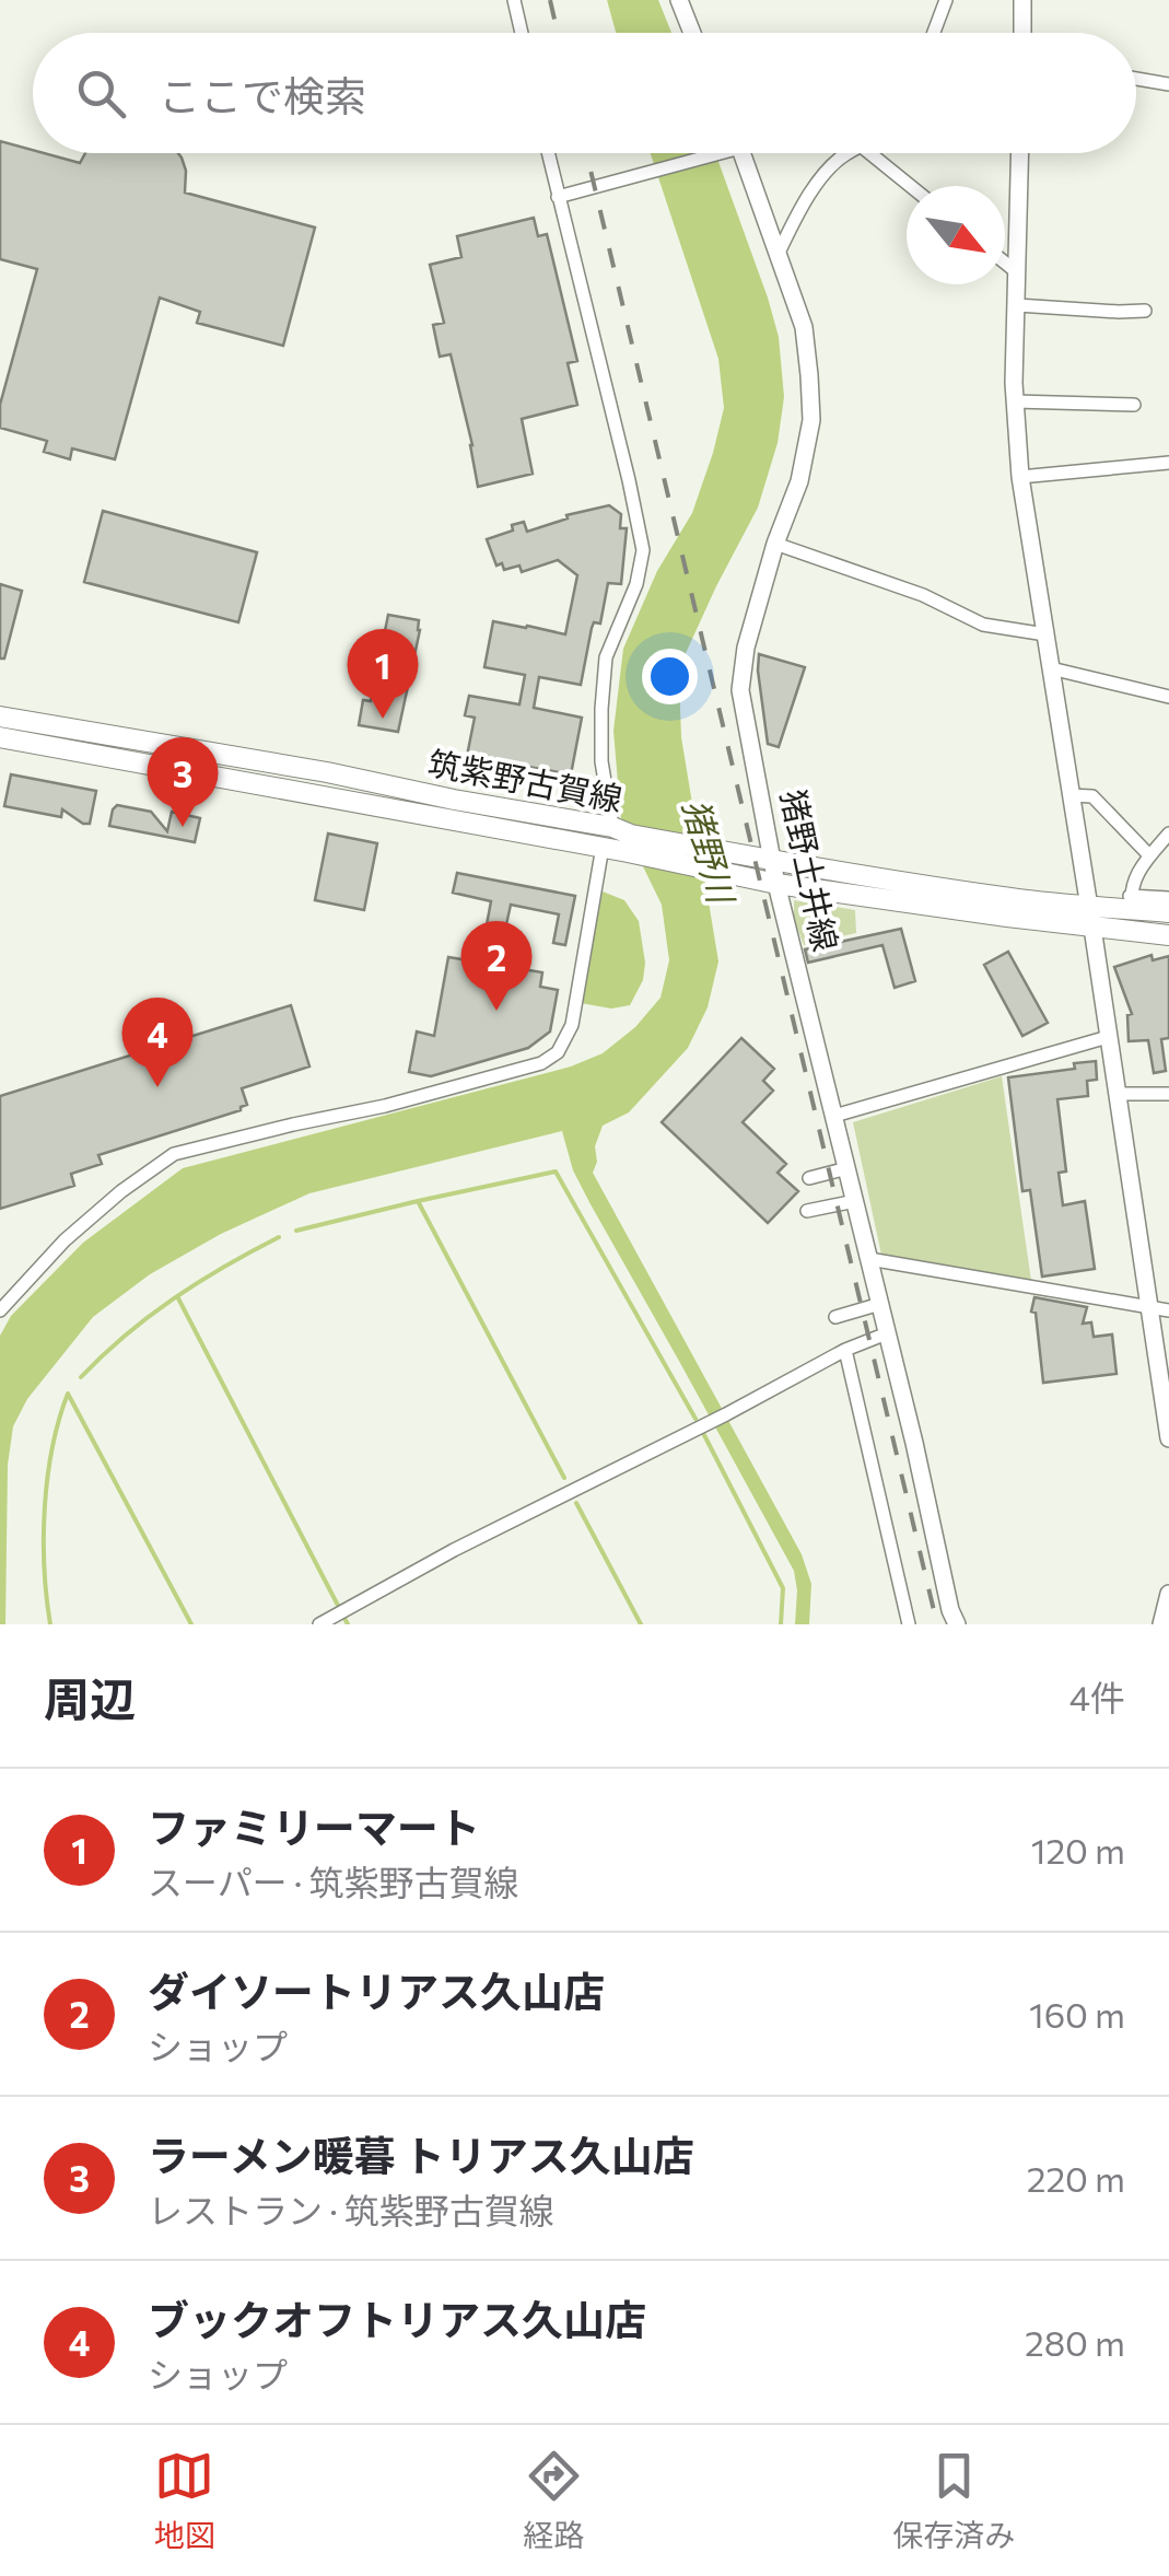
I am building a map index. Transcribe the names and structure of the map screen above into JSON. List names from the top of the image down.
{
  "streets": {
    "main road": ["筑紫野古賀線", "猪野土井線"]
  },
  "crossings": [
    ["筑紫野古賀線", "猪野土井線"]
  ],
  "water": ["猪野川"],
  "north": "bottom right",
  "page": {
    "search": "ここで検索",
    "pins": [
      "1",
      "3",
      "2",
      "4"
    ],
    "heading": ["周辺", "4件"],
    "list": [
      {
        "mark": "1",
        "name": "ファミリーマート",
        "note": "スーパー · 筑紫野古賀線",
        "value": "120 m"
      },
      {
        "mark": "2",
        "name": "ダイソートリアス久山店",
        "note": "ショップ",
        "value": "160 m"
      },
      {
        "mark": "3",
        "name": "ラーメン暖暮 トリアス久山店",
        "note": "レストラン · 筑紫野古賀線",
        "value": "220 m"
      },
      {
        "mark": "4",
        "name": "ブックオフトリアス久山店",
        "note": "ショップ",
        "value": "280 m"
      }
    ],
    "nav": ["地図", "経路", "保存済み"]
  }
}
